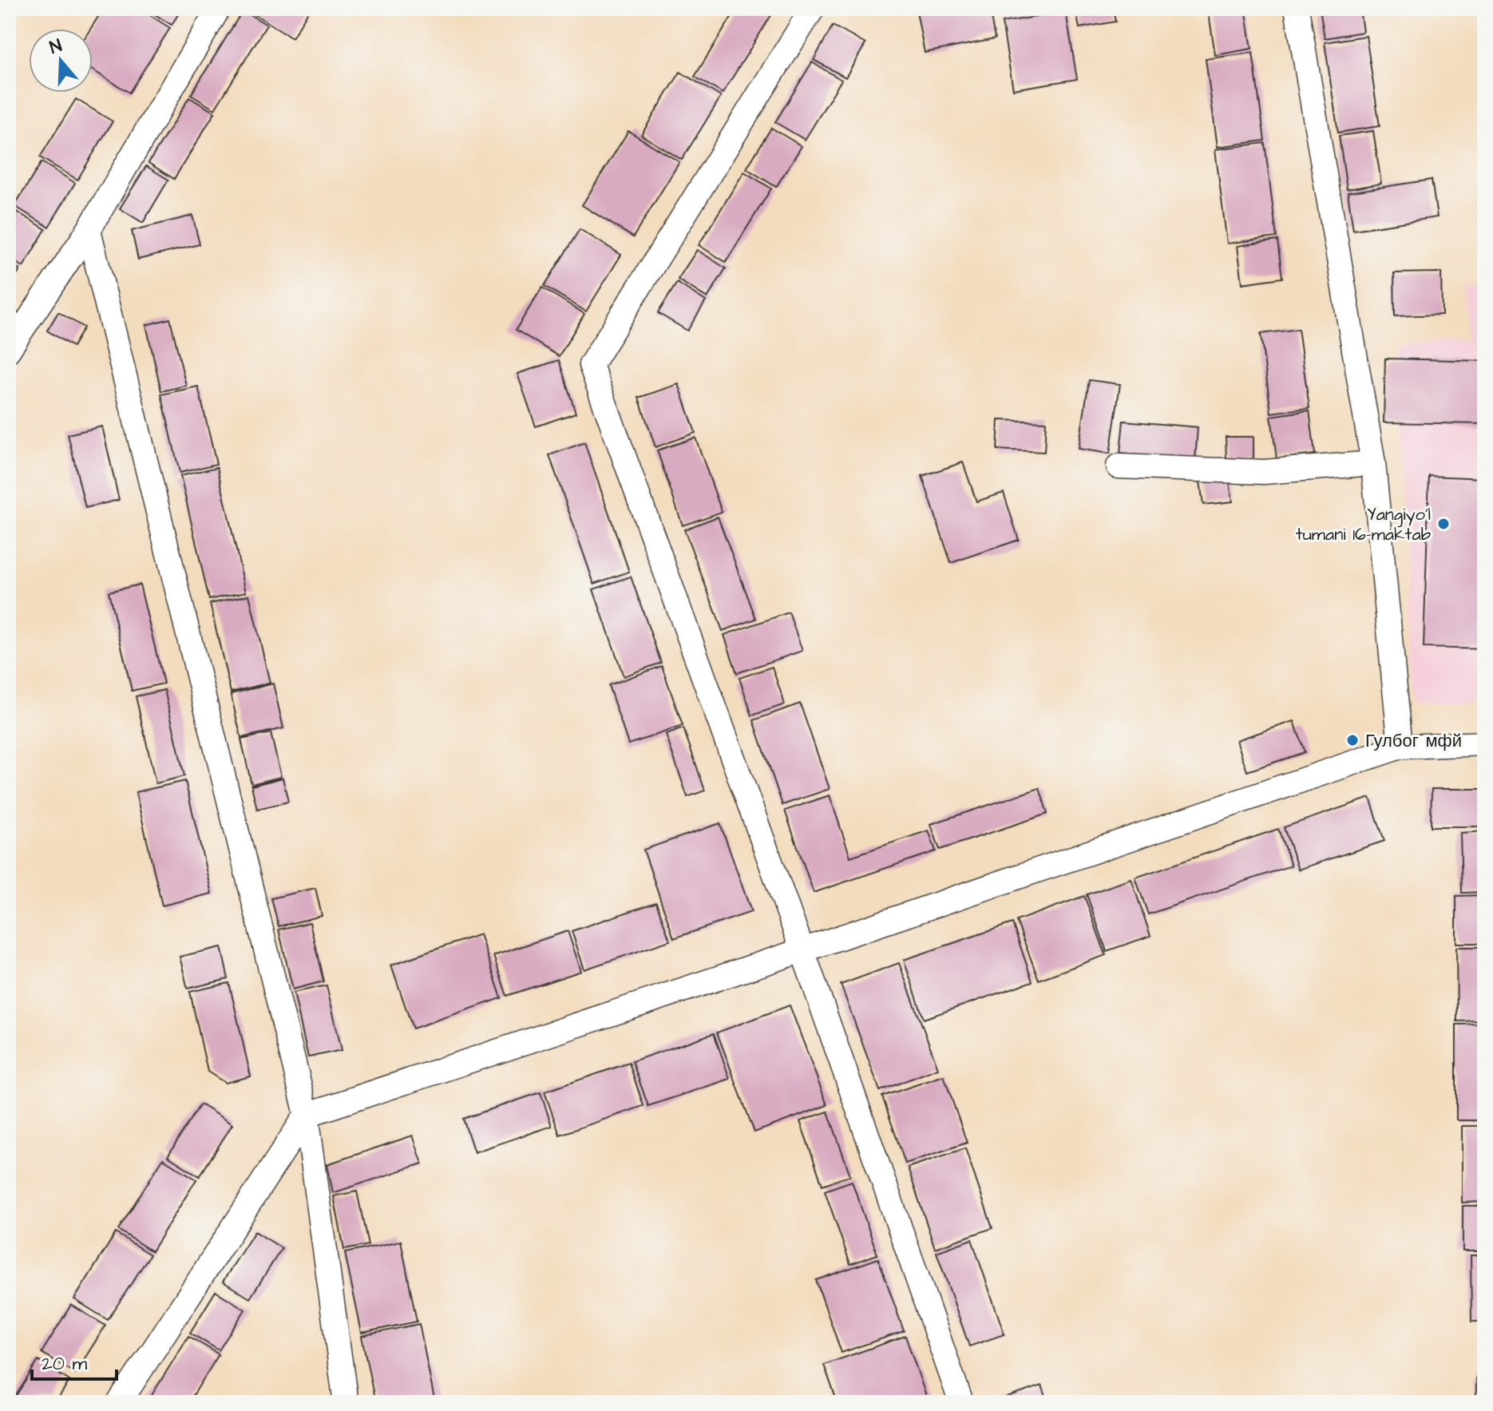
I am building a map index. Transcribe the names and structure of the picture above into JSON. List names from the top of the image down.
{
  "places": ["Yangiyo'l tumani 16-maktab", "Гулбог мфй"],
  "scale_bar": "20 m",
  "north": "top"
}
